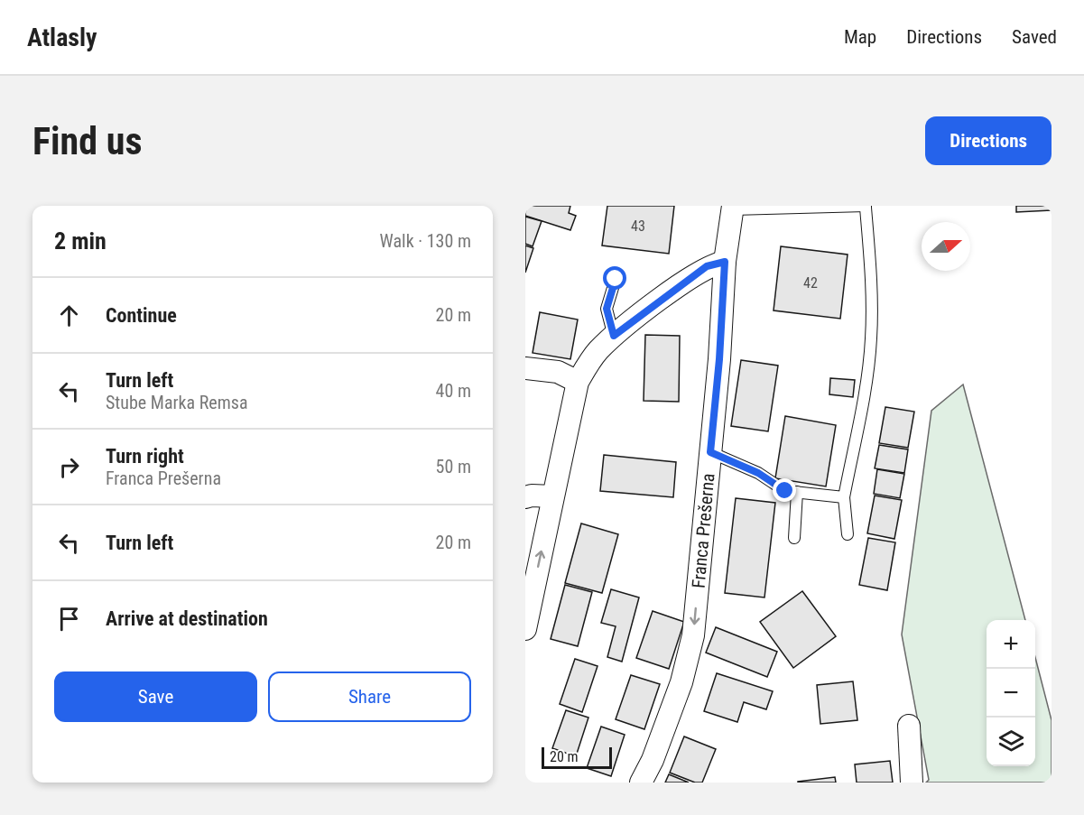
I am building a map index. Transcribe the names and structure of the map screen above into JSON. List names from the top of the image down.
{
  "streets": {
    "street": ["Franca Prešerna"]
  },
  "house_numbers": ["43", "42"],
  "scale_bar": "20 m",
  "north": "right",
  "page": {
    "header": "Atlasly",
    "nav": ["Map", "Directions", "Saved"],
    "buttons": [
      "Directions",
      ["Save", "Share"]
    ],
    "title": "Find us",
    "heading": ["2 min", "Walk · 130 m"],
    "list": [
      ["Continue", "20 m"],
      ["Turn left", "Stube Marka Remsa", "40 m"],
      ["Turn right", "Franca Prešerna", "50 m"],
      ["Turn left", "20 m"],
      "Arrive at destination"
    ],
    "map_buttons": ["+", "−"],
    "scale": "20 m"
  }
}
